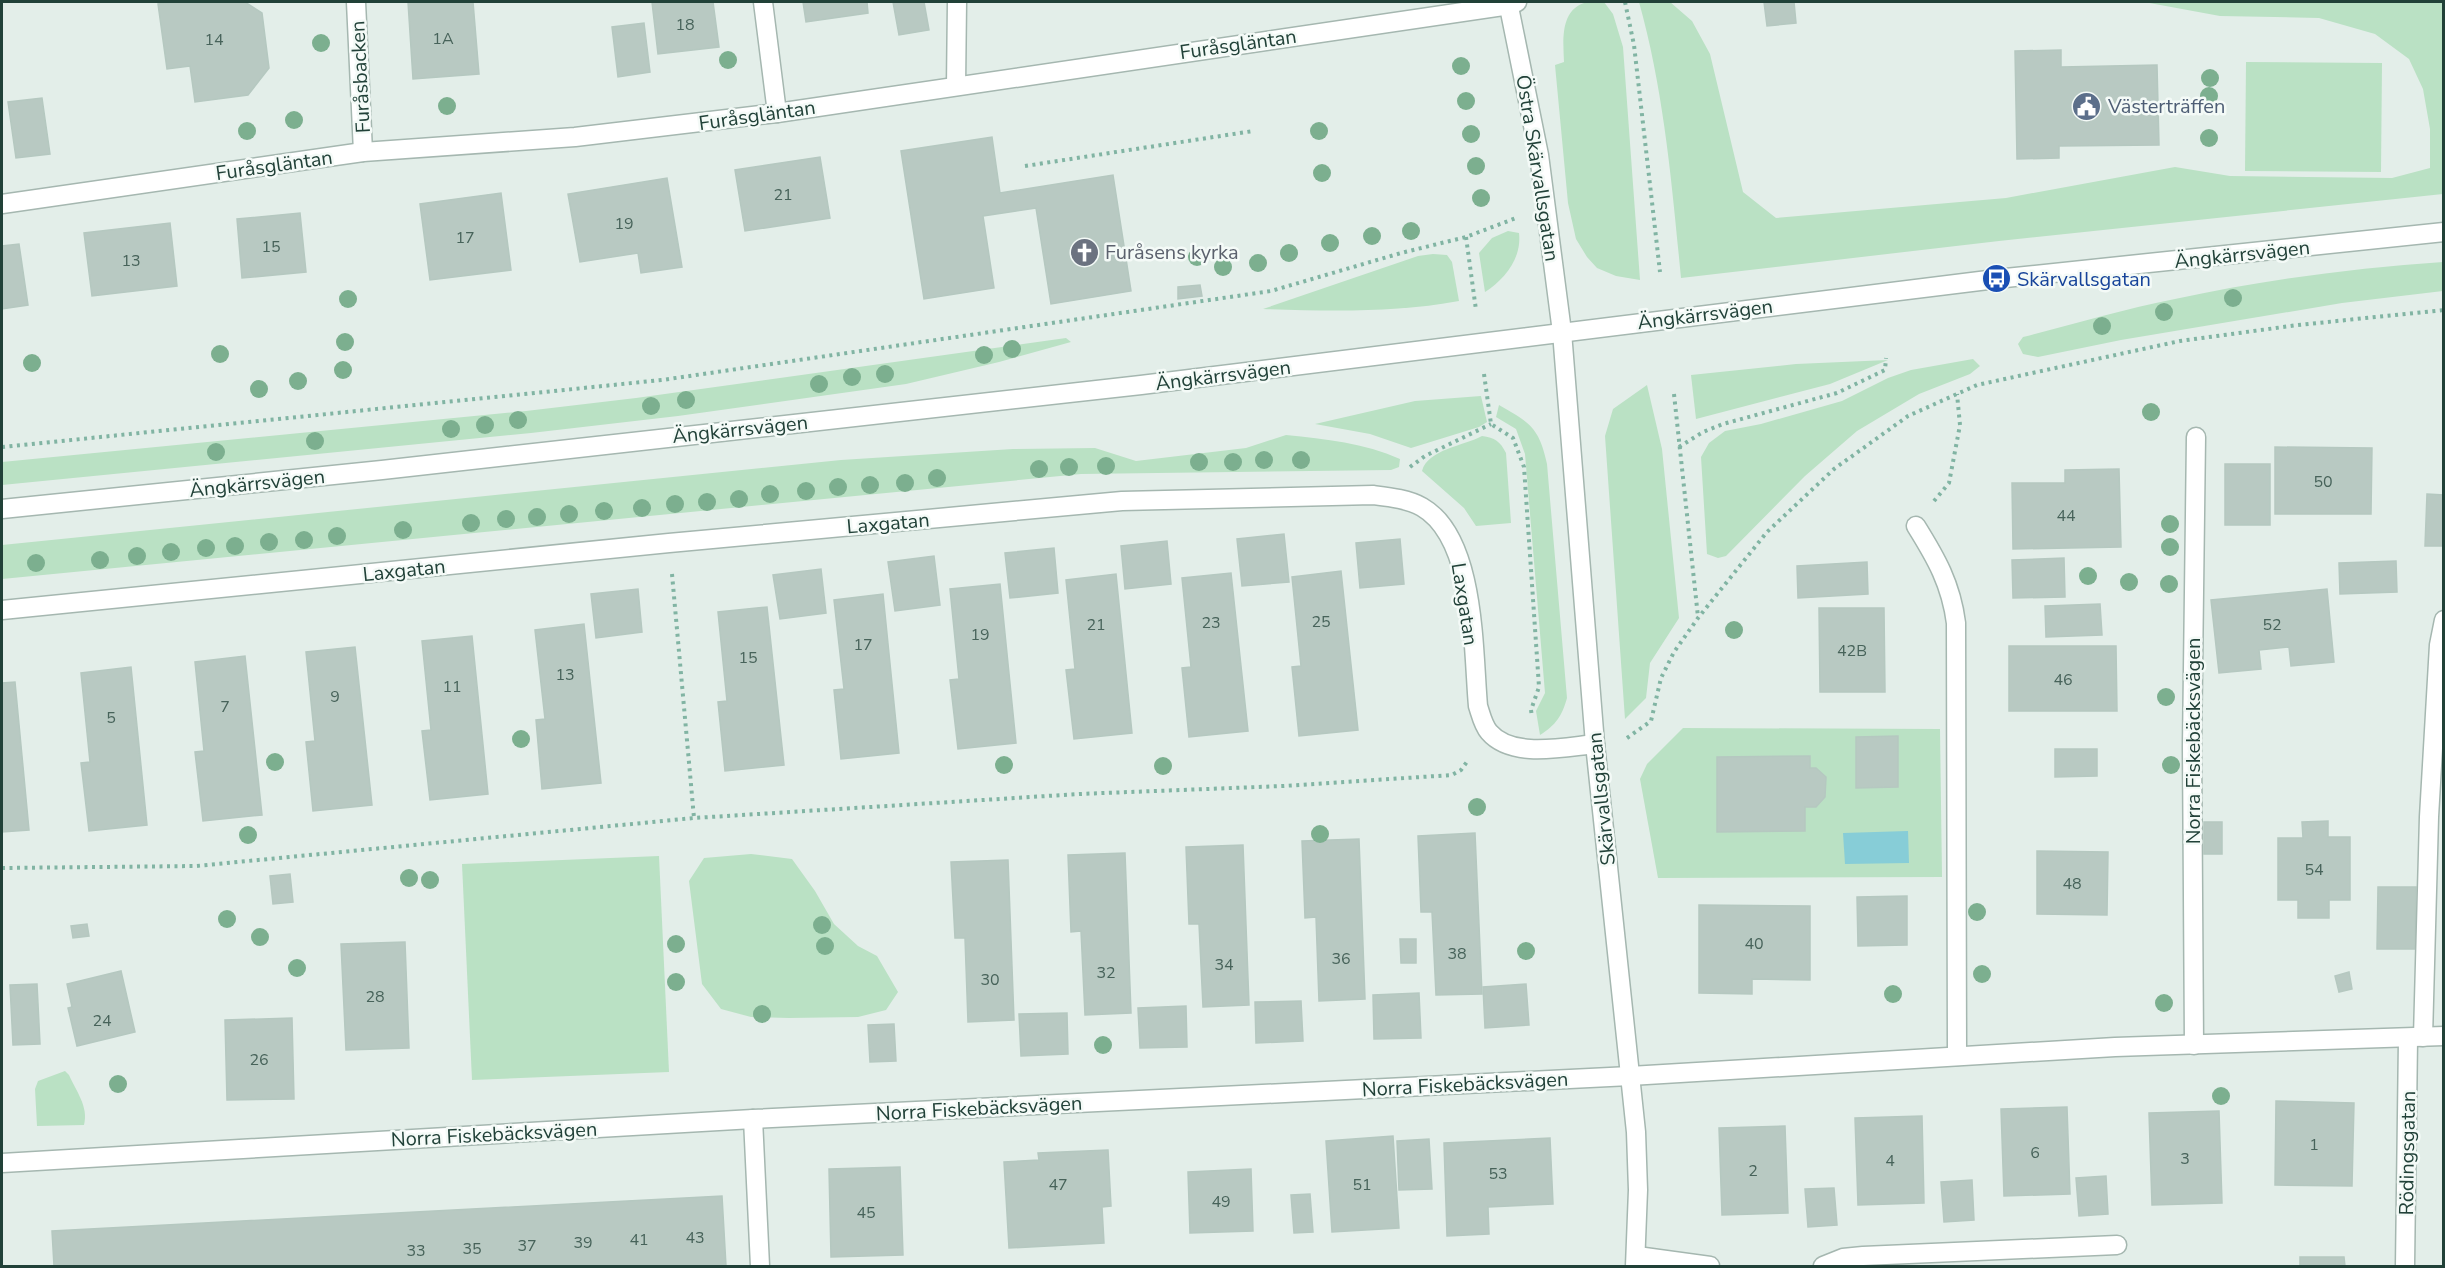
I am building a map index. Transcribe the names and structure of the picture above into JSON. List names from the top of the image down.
{
  "streets": {
    "street": [
      "Furåsgläntan",
      "Furåsbacken",
      "Östra Skärvallsgatan",
      "Ängkärrsvägen",
      "Laxgatan",
      "Norra Fiskebäcksvägen",
      "Skärvallsgatan",
      "Rödingsgatan"
    ]
  },
  "crossings": [
    ["Furåsgläntan", "Furåsbacken"],
    ["Furåsgläntan", "Östra Skärvallsgatan"],
    ["Östra Skärvallsgatan", "Ängkärrsvägen"],
    ["Östra Skärvallsgatan", "Skärvallsgatan"],
    ["Ängkärrsvägen", "Skärvallsgatan"],
    ["Norra Fiskebäcksvägen", "Skärvallsgatan"],
    ["Norra Fiskebäcksvägen", "Rödingsgatan"]
  ],
  "places": {
    "public building": ["Västerträffen"],
    "church": ["Furåsens kyrka"],
    "bus stop": ["Skärvallsgatan"]
  },
  "house_numbers": [
    "18",
    "1A",
    "14",
    "21",
    "19",
    "17",
    "15",
    "13",
    "50",
    "44",
    "25",
    "23",
    "21",
    "52",
    "19",
    "17",
    "42B",
    "15",
    "13",
    "46",
    "11",
    "9",
    "7",
    "5",
    "54",
    "48",
    "40",
    "38",
    "36",
    "34",
    "32",
    "30",
    "28",
    "24",
    "26",
    "1",
    "6",
    "3",
    "4",
    "2",
    "53",
    "47",
    "51",
    "49",
    "45",
    "43",
    "41",
    "39",
    "37",
    "35",
    "33"
  ]
}
